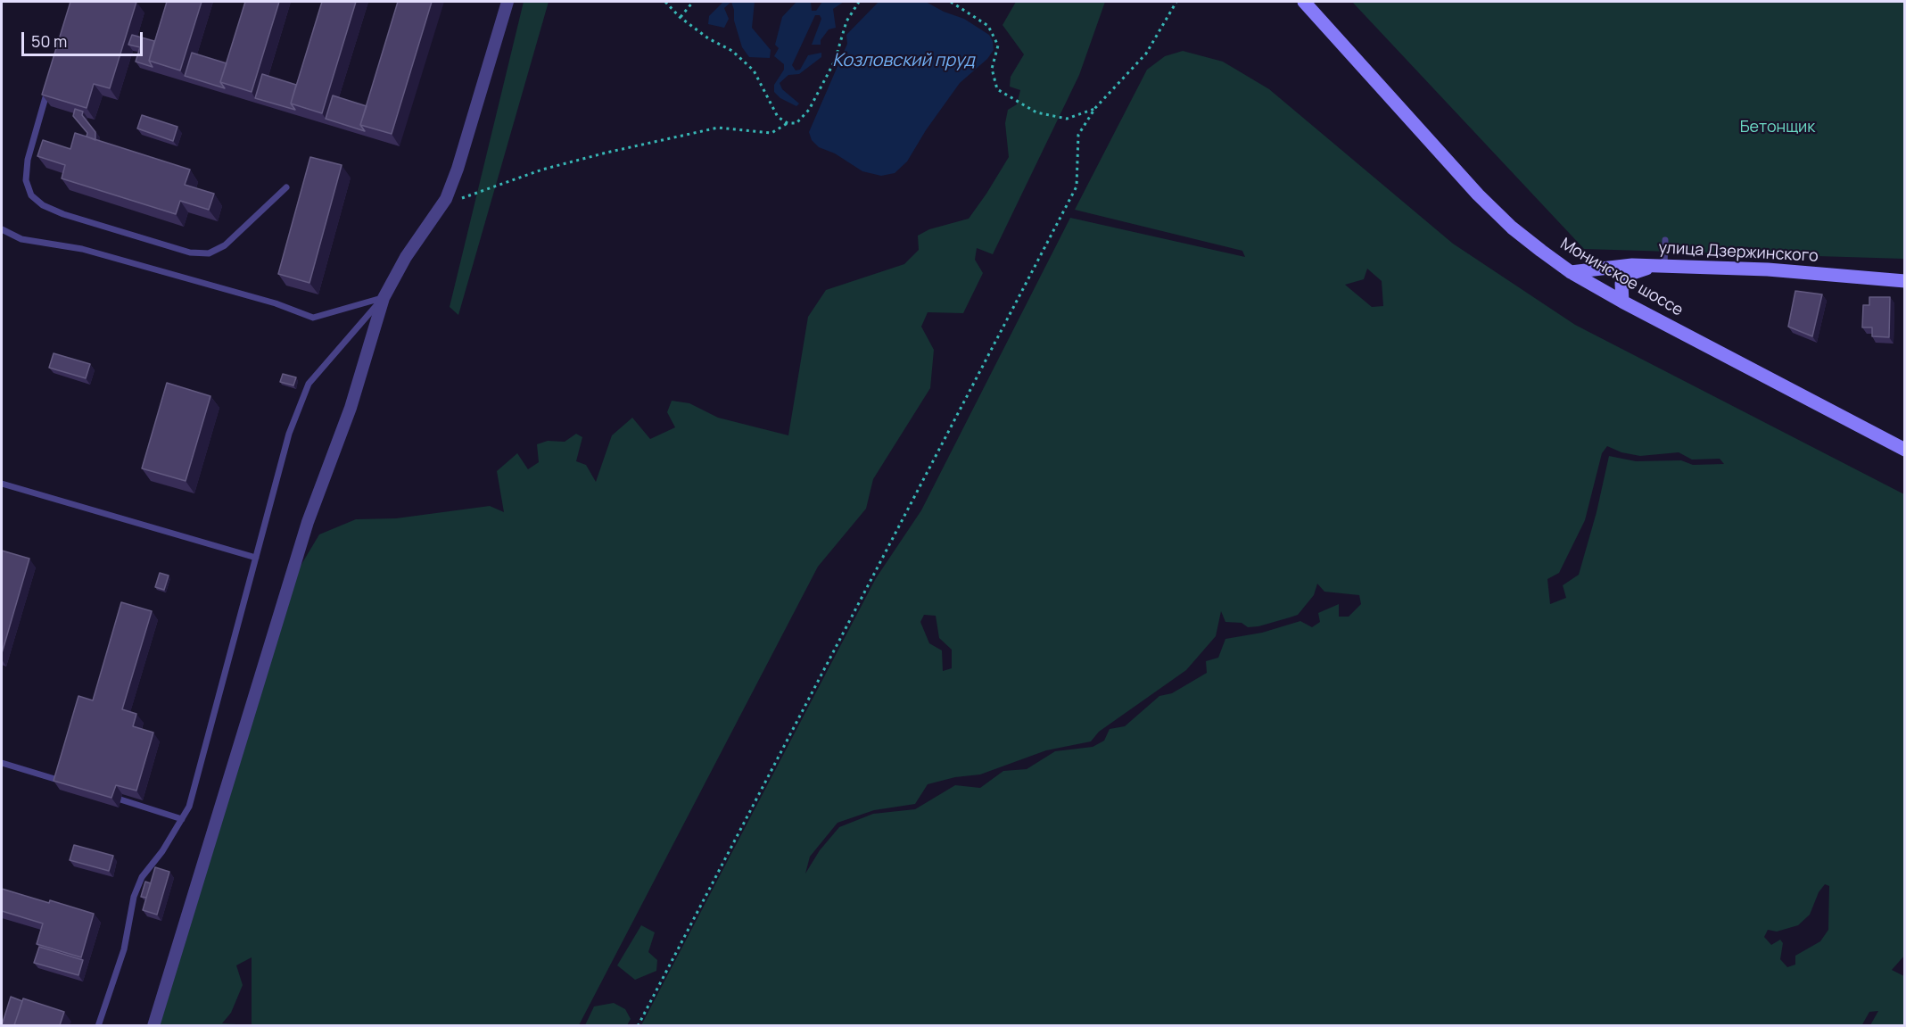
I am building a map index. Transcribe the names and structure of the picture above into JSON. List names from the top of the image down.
{
  "streets": {
    "main road": ["улица Дзержинского", "Монинское шоссе"]
  },
  "crossings": [
    ["улица Дзержинского", "Монинское шоссе"]
  ],
  "water": ["Козловский пруд"],
  "parks": ["Бетонщик"],
  "scale_bar": "50 m"
}
